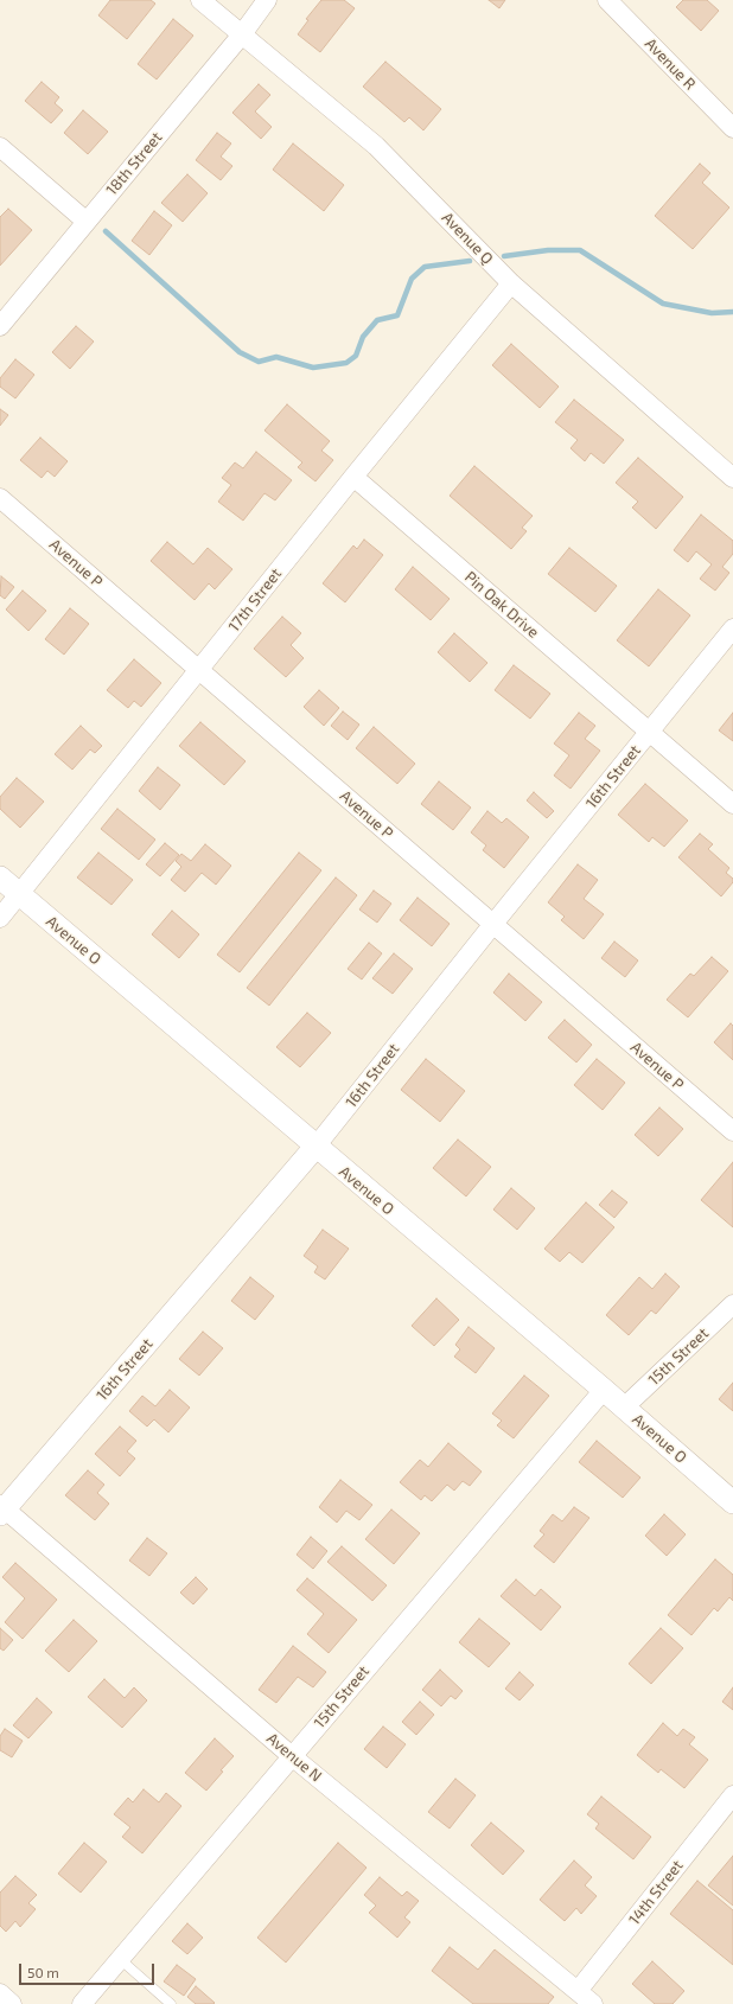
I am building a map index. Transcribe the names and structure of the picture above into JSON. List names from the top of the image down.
{
  "streets": {
    "street": [
      "Avenue R",
      "18th Street",
      "Avenue Q",
      "Avenue P",
      "17th Street",
      "Pin Oak Drive",
      "16th Street",
      "Avenue O",
      "15th Street",
      "Avenue N",
      "14th Street"
    ]
  },
  "crossings": [
    ["18th Street", "Avenue Q"],
    ["Avenue Q", "17th Street"],
    ["Avenue P", "17th Street"],
    ["Avenue P", "16th Street"],
    ["17th Street", "Pin Oak Drive"],
    ["17th Street", "Avenue O"],
    ["Pin Oak Drive", "16th Street"],
    ["16th Street", "Avenue O"],
    ["16th Street", "Avenue N"],
    ["Avenue O", "15th Street"],
    ["15th Street", "Avenue N"],
    ["Avenue N", "14th Street"]
  ],
  "scale_bar": "50 m"
}
